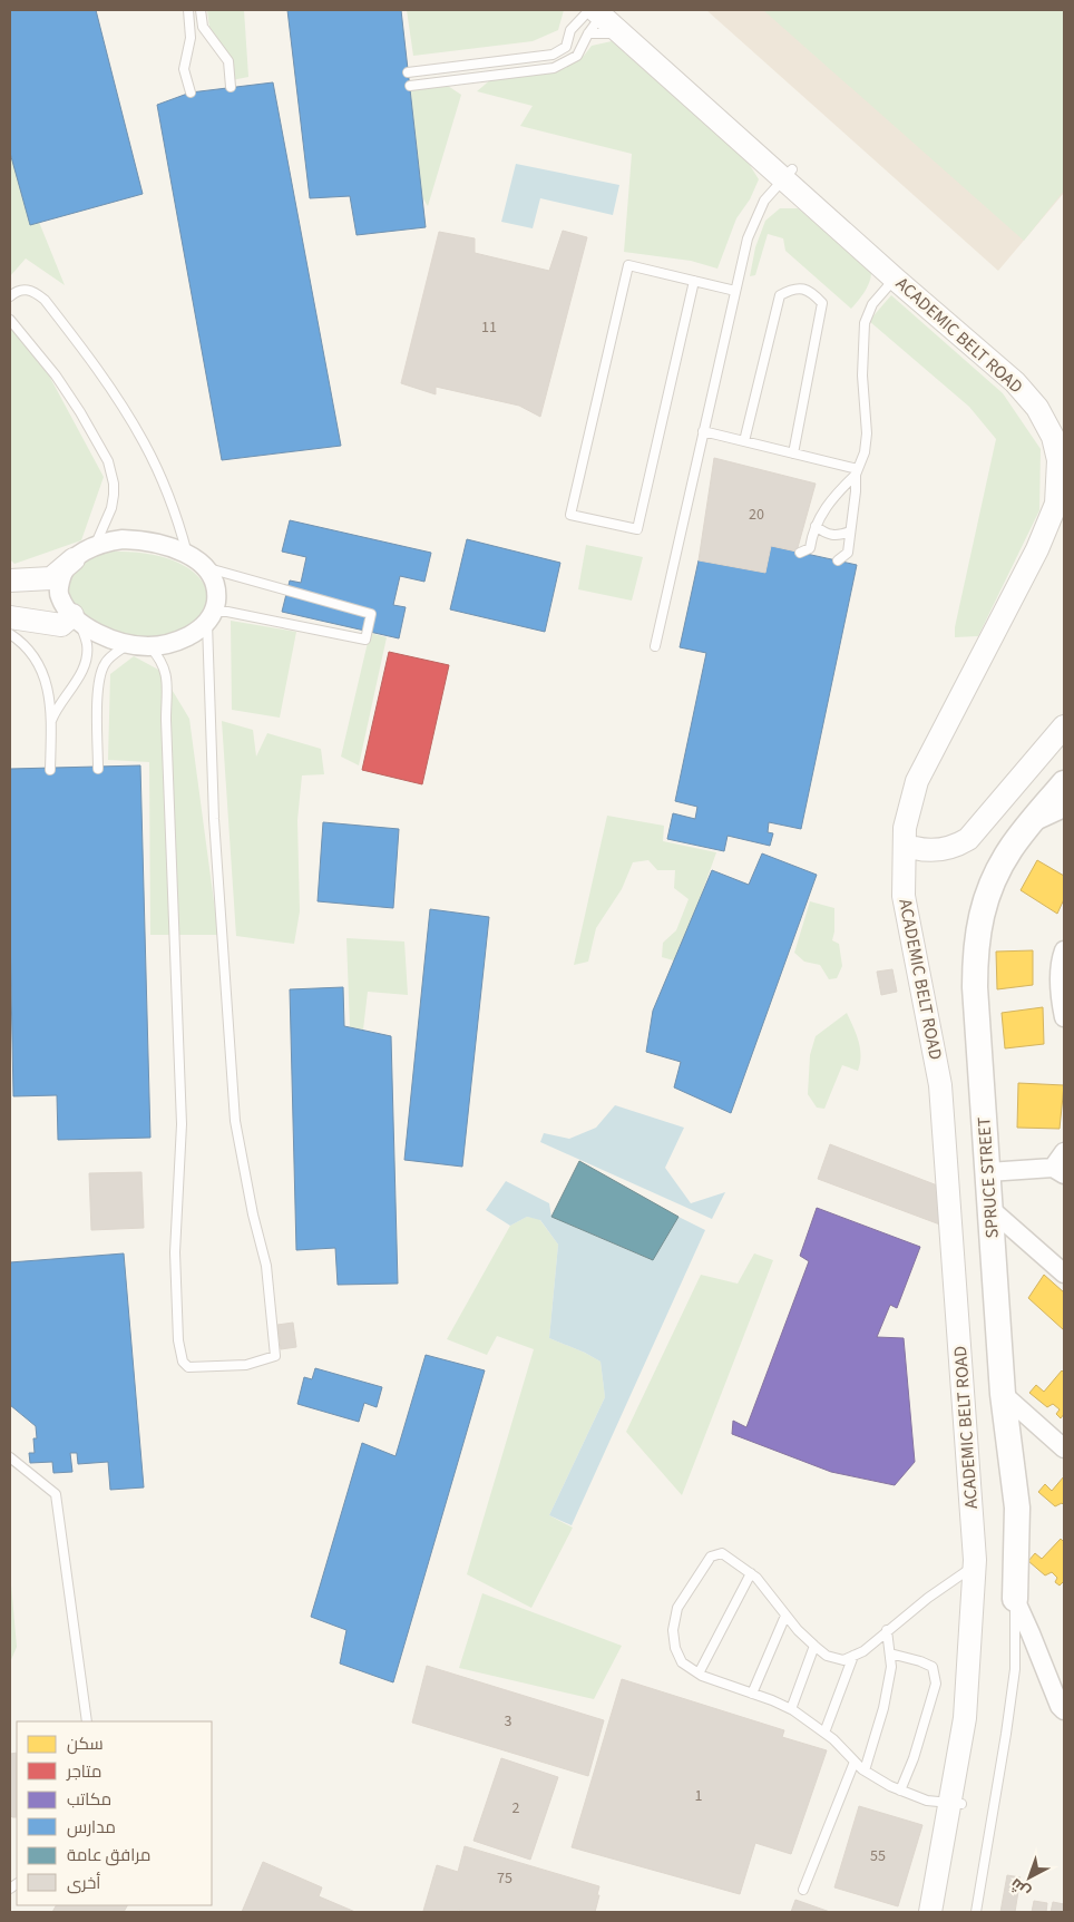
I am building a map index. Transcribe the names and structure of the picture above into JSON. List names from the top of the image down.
{
  "streets": {
    "main road": ["SPRUCE STREET"],
    "street": ["ACADEMIC BELT ROAD"]
  },
  "house_numbers": [
    "11",
    "20",
    "3",
    "1",
    "2",
    "55",
    "75"
  ],
  "legend": [
    "سكن",
    "متاجر",
    "مكاتب",
    "مدارس",
    "مرافق عامة",
    "أخرى"
  ],
  "north": "bottom left"
}
